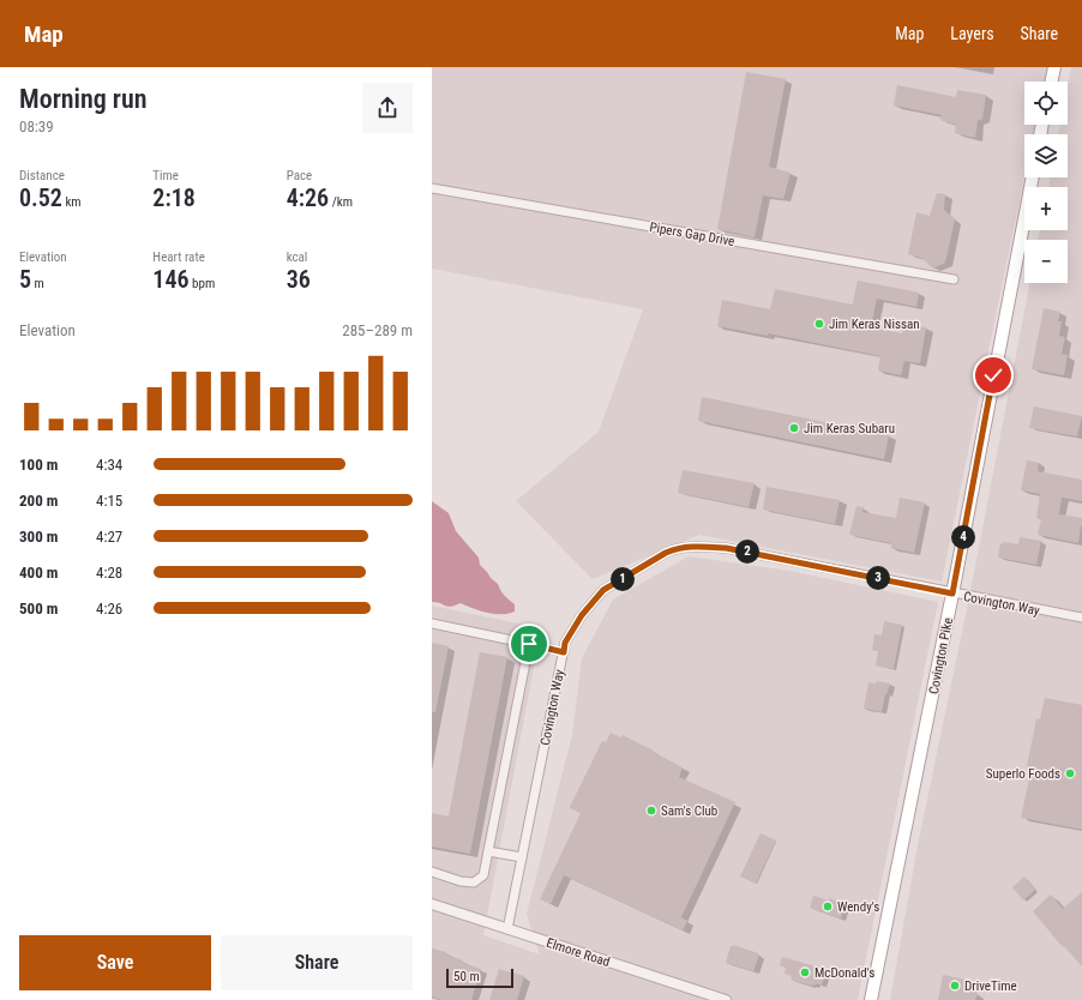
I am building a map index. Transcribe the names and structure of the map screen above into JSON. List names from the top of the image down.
{
  "streets": {
    "main road": ["Covington Pike"],
    "street": ["Pipers Gap Drive", "Covington Way", "Elmore Road"]
  },
  "crossings": [
    ["Covington Way", "Covington Pike"],
    ["Covington Way", "Elmore Road"]
  ],
  "places": [
    "Jim Keras Nissan",
    "Jim Keras Subaru",
    "Superlo Foods",
    "Sam's Club",
    "Wendy's",
    "McDonald's",
    "DriveTime"
  ],
  "scale_bar": "50 m",
  "page": {
    "header": "Map",
    "nav": ["Map", "Layers", "Share"],
    "heading": ["Morning run", "08:39"],
    "map_buttons": ["+", "−"],
    "stats": [
      ["Distance", "0.52 km"],
      ["Time", "2:18"],
      ["Pace", "4:26 /km"],
      ["Elevation", "5 m"],
      ["Heart rate", "146 bpm"],
      ["kcal", "36"]
    ],
    "chart": ["Elevation", "285–289 m"],
    "list": [
      {
        "name": "100 m",
        "note": "4:34"
      },
      {
        "name": "200 m",
        "note": "4:15"
      },
      {
        "name": "300 m",
        "note": "4:27"
      },
      {
        "name": "400 m",
        "note": "4:28"
      },
      {
        "name": "500 m",
        "note": "4:26"
      }
    ],
    "pins": [
      "4",
      "2",
      "3",
      "1"
    ],
    "buttons": ["Save", "Share"],
    "scale": "50 m"
  }
}
